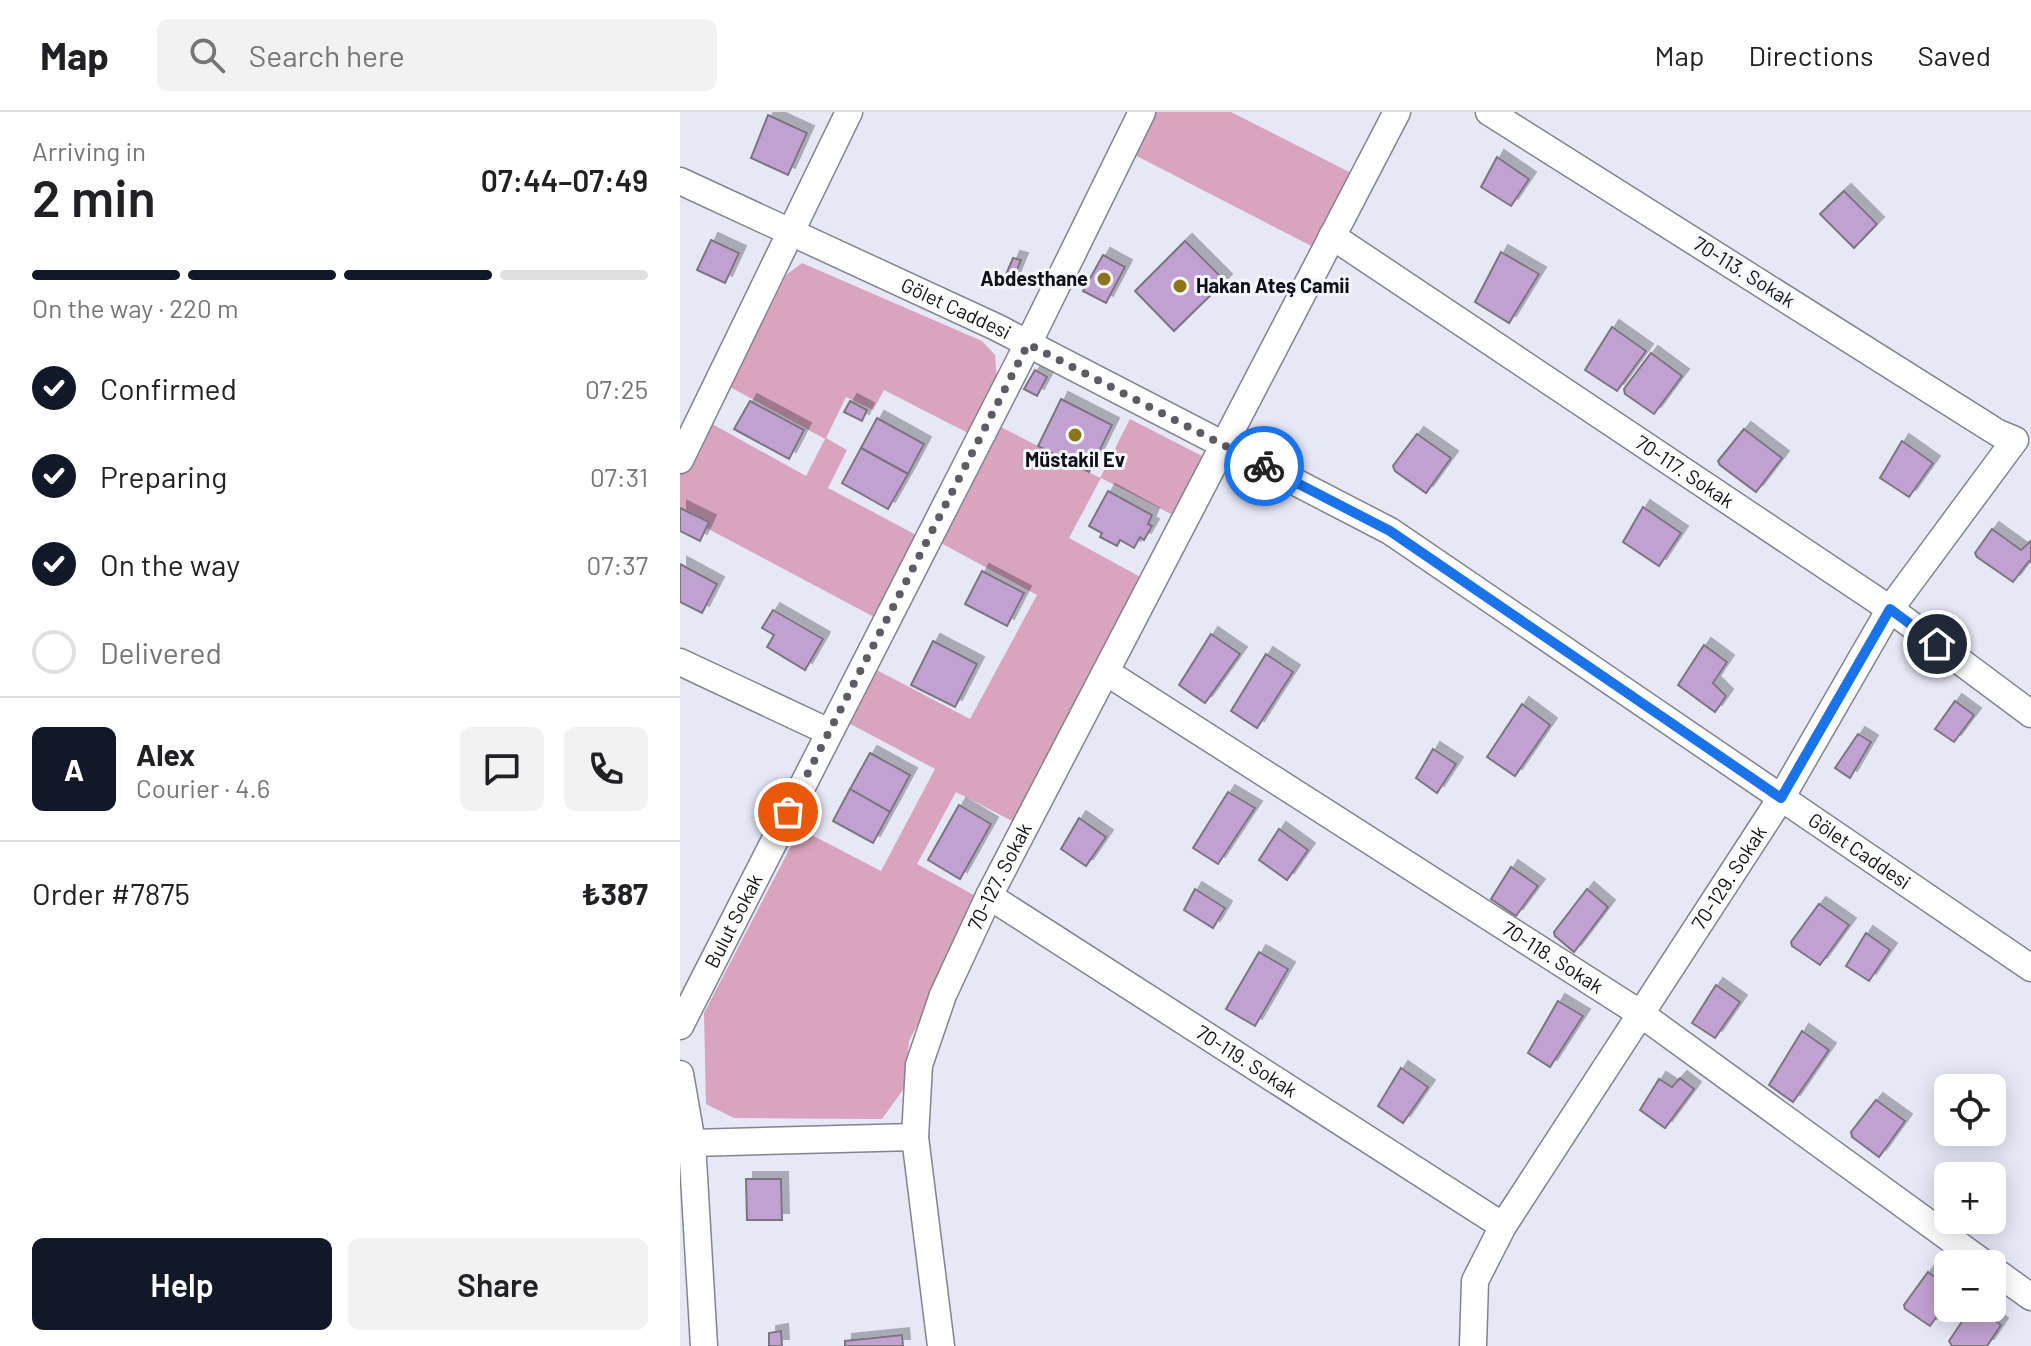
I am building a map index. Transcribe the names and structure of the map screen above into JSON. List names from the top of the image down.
{
  "streets": {
    "street": [
      "70-113. Sokak",
      "Gölet Caddesi",
      "70-117. Sokak",
      "70-127. Sokak",
      "70-129. Sokak",
      "Bulut Sokak",
      "70-118. Sokak",
      "70-119. Sokak"
    ]
  },
  "crossings": [
    ["70-113. Sokak", "70-129. Sokak"],
    ["Gölet Caddesi", "70-127. Sokak"],
    ["Gölet Caddesi", "70-129. Sokak"],
    ["Gölet Caddesi", "Bulut Sokak"],
    ["70-117. Sokak", "70-127. Sokak"],
    ["70-117. Sokak", "70-129. Sokak"],
    ["70-127. Sokak", "70-118. Sokak"],
    ["70-127. Sokak", "70-119. Sokak"],
    ["70-129. Sokak", "70-118. Sokak"],
    ["70-129. Sokak", "70-119. Sokak"]
  ],
  "places": ["Abdesthane", "Hakan Ateş Camii", "Müstakil Ev"],
  "page": {
    "header": "Map",
    "search": "Search here",
    "nav": ["Map", "Directions", "Saved"],
    "heading": ["2 min", "Arriving in", "07:44–07:49"],
    "panel": [
      "Alex",
      "Courier · 4.6",
      "Order #7875",
      "₺387"
    ],
    "bar": "On the way · 220 m",
    "list": [
      ["Confirmed", "07:25"],
      ["Preparing", "07:31"],
      ["On the way", "07:37"],
      "Delivered"
    ],
    "round": "A",
    "map_buttons": ["+", "−"],
    "buttons": ["Help", "Share"]
  }
}
